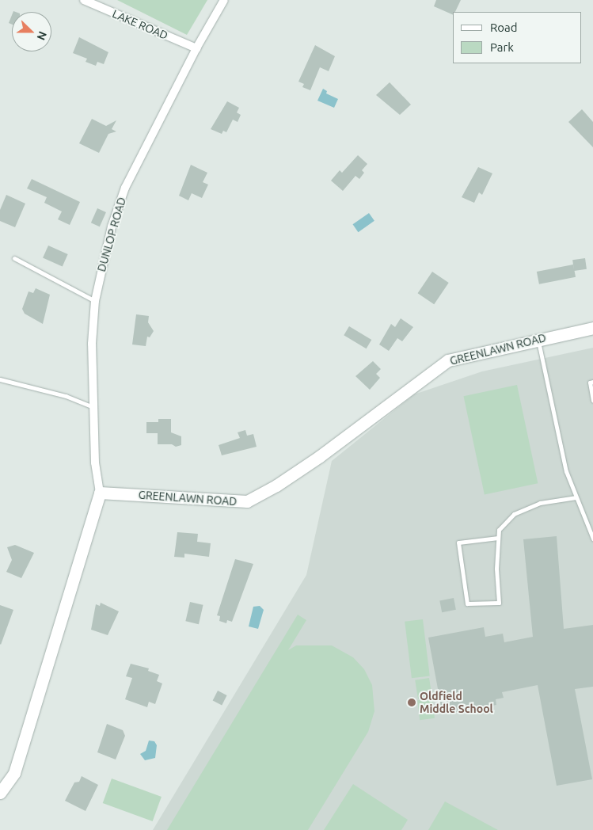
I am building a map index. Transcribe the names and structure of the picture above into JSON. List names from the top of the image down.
{
  "streets": {
    "main road": ["GREENLAWN ROAD"],
    "street": ["LAKE ROAD", "DUNLOP ROAD"]
  },
  "crossings": [
    ["LAKE ROAD", "DUNLOP ROAD"],
    ["DUNLOP ROAD", "GREENLAWN ROAD"]
  ],
  "places": ["Oldfield Middle School"],
  "legend": ["Road", "Park"],
  "north": "right"
}
